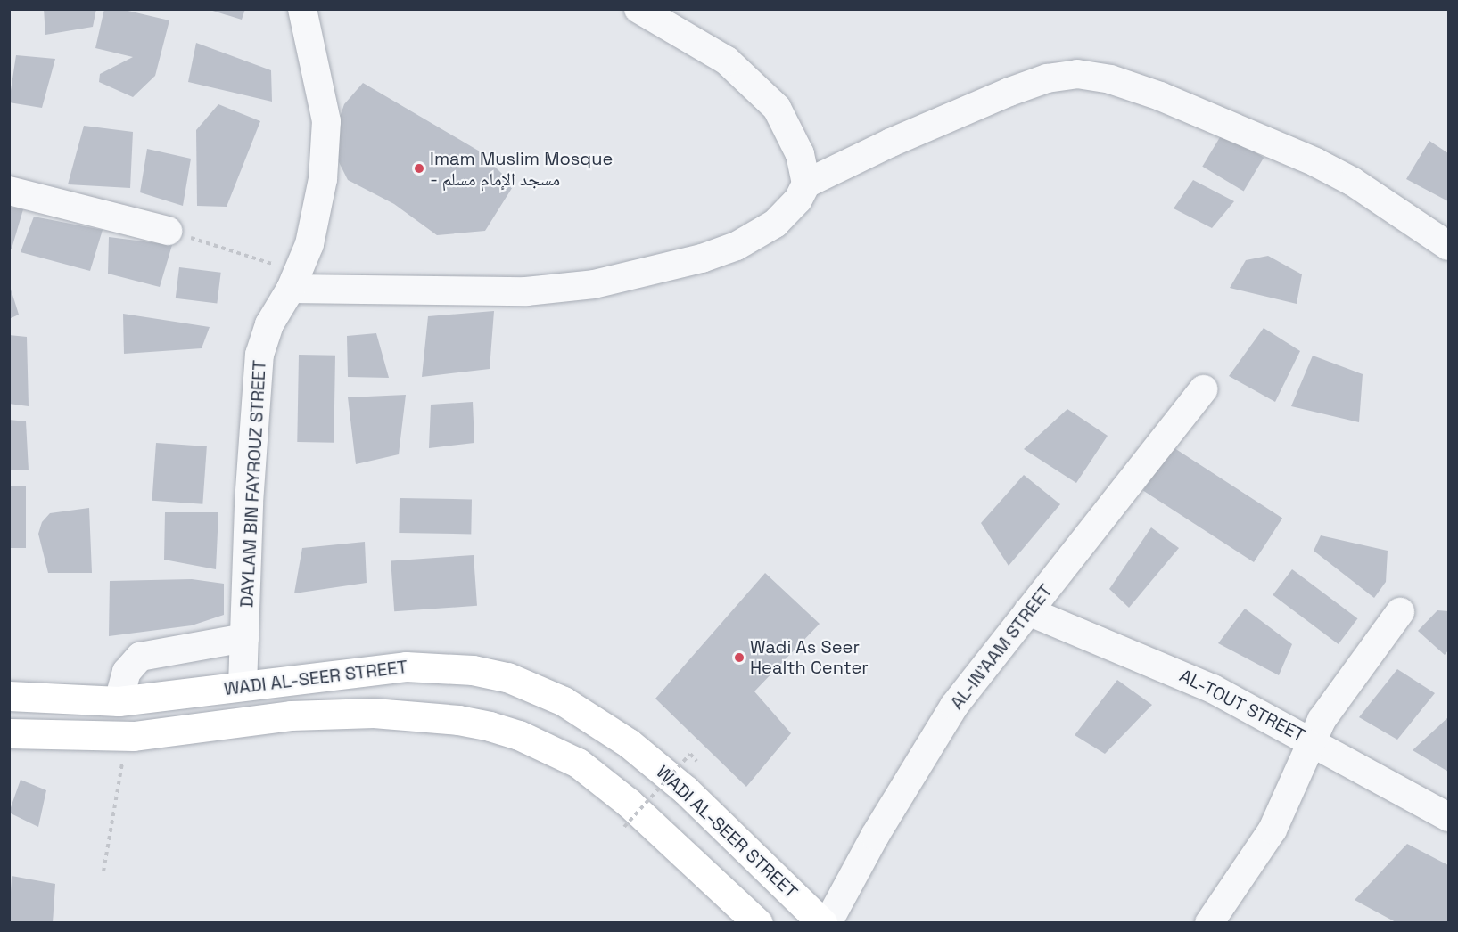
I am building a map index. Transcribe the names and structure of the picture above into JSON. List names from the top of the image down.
{
  "streets": {
    "main road": ["WADI AL-SEER STREET"],
    "street": ["DAYLAM BIN FAYROUZ STREET", "AL-IN’AAM STREET", "AL-TOUT STREET"]
  },
  "crossings": [
    ["DAYLAM BIN FAYROUZ STREET", "WADI AL-SEER STREET"],
    ["AL-IN’AAM STREET", "AL-TOUT STREET"]
  ],
  "places": ["Imam Muslim Mosque - مسجد الإمام مسلم", "Wadi As Seer Health Center"]
}
